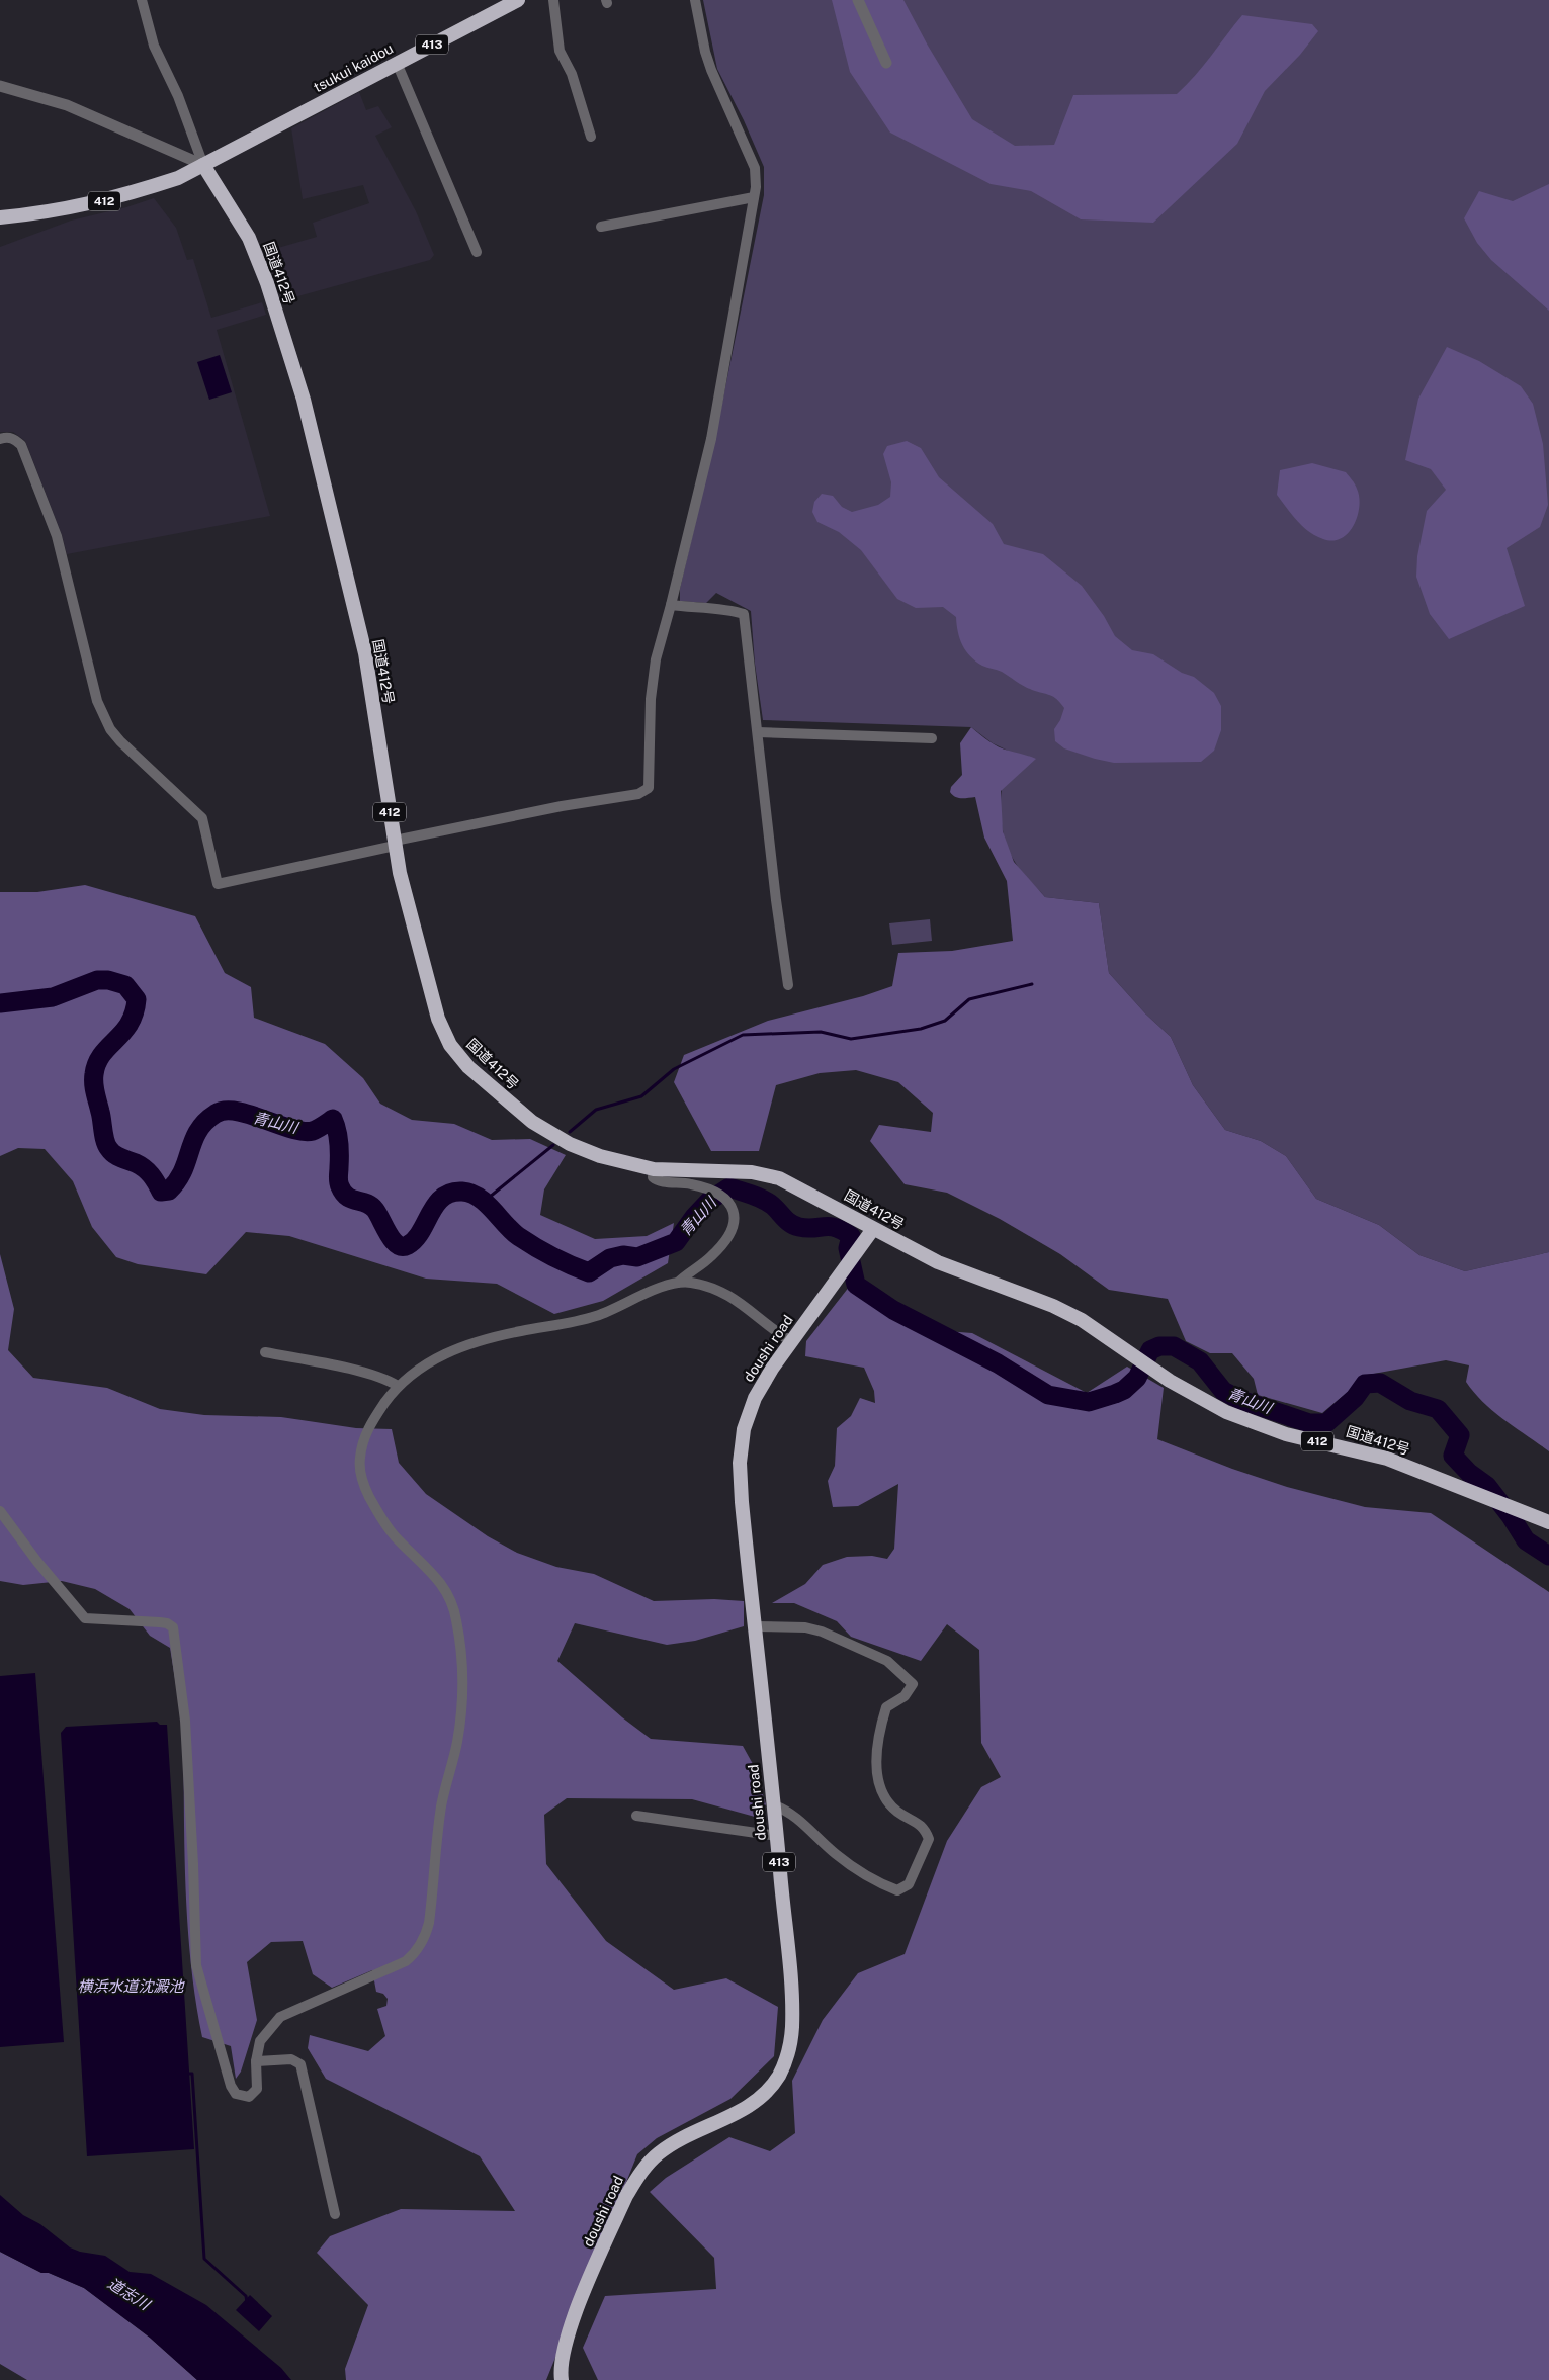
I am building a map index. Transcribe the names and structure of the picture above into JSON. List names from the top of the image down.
{
  "streets": {
    "highway": [
      "413",
      "tsukui kaidou",
      "412",
      "国道412号",
      "doushi road"
    ]
  },
  "crossings": [
    ["tsukui kaidou", "412"],
    ["tsukui kaidou", "国道412号"],
    ["412", "国道412号"],
    ["国道412号", "doushi road"]
  ],
  "water": ["青山川", "横浜水道沈澱池", "道志川"]
}
